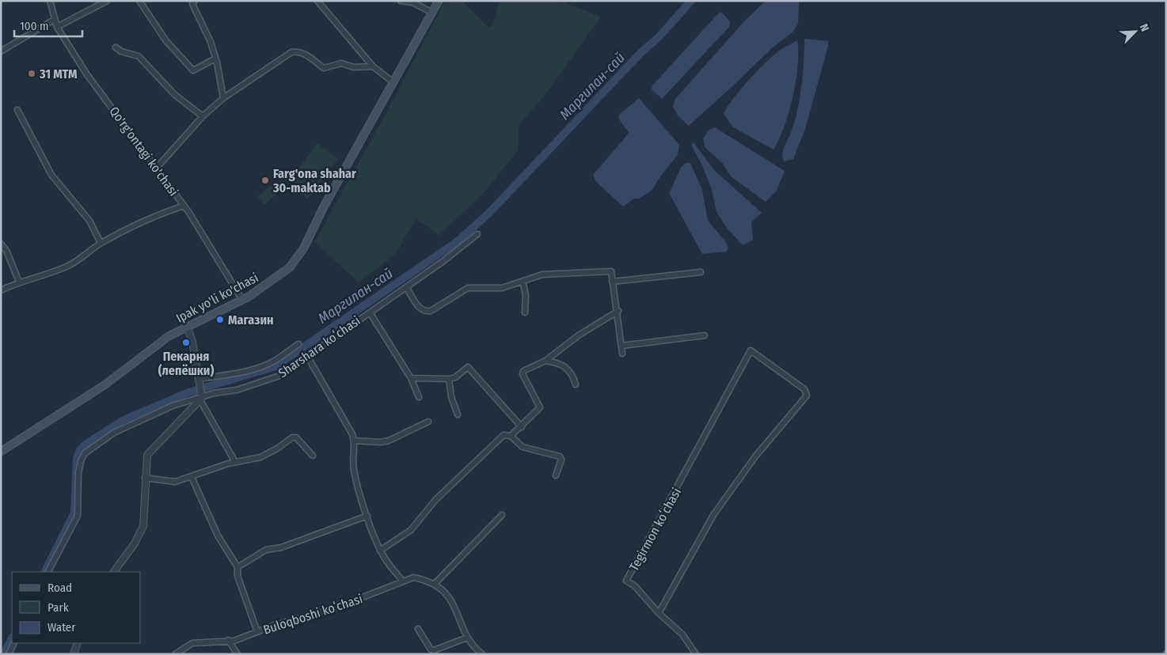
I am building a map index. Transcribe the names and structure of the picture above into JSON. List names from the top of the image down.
{
  "streets": {
    "main road": ["Ipak yo'li ko'chasi"],
    "street": [
      "Qo'rg'ontagi ko'chasi",
      "Sharshara koʻchasi",
      "Tegirmon koʻchasi",
      "Buloqboshi koʻchasi"
    ]
  },
  "crossings": [
    ["Qo'rg'ontagi ko'chasi", "Ipak yo'li ko'chasi"]
  ],
  "water": ["Маргилан-сай"],
  "places": [
    "31 MTM",
    "Farg'ona shahar 30-maktab",
    "Магазин",
    "Пекарня (лепёшки)"
  ],
  "legend": ["Road", "Park", "Water"],
  "scale_bar": "100 m",
  "north": "top right"
}
